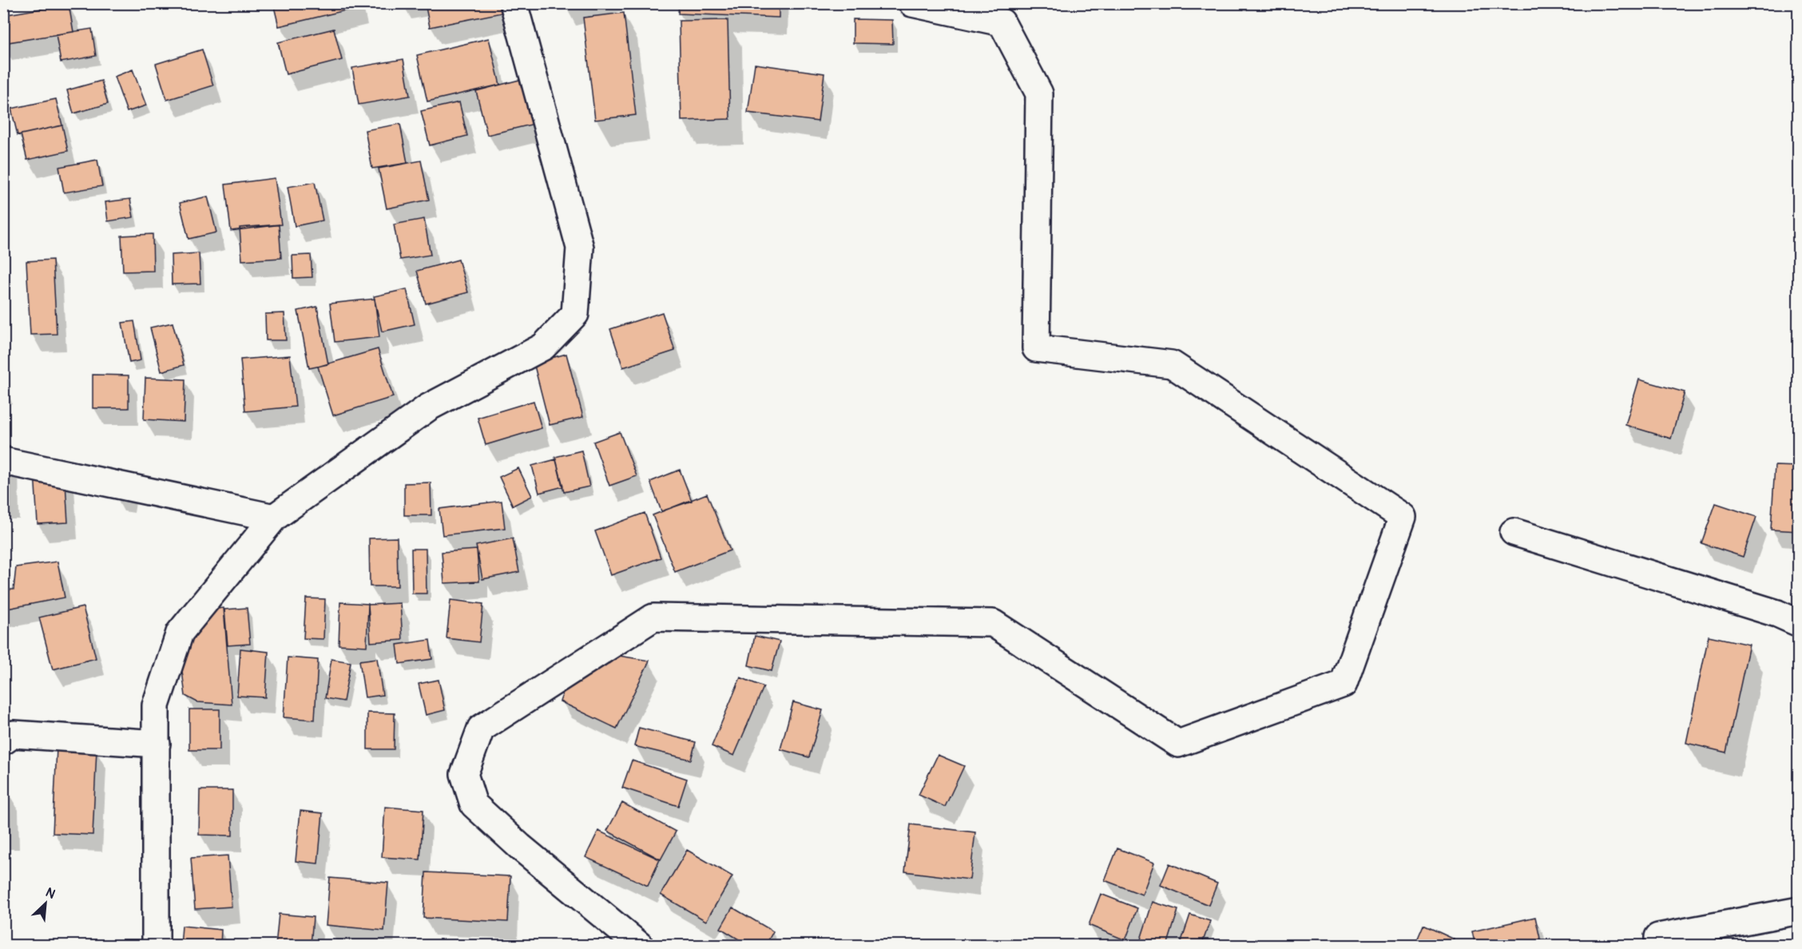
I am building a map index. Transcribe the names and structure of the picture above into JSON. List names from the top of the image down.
{
  "north": "top right"
}
